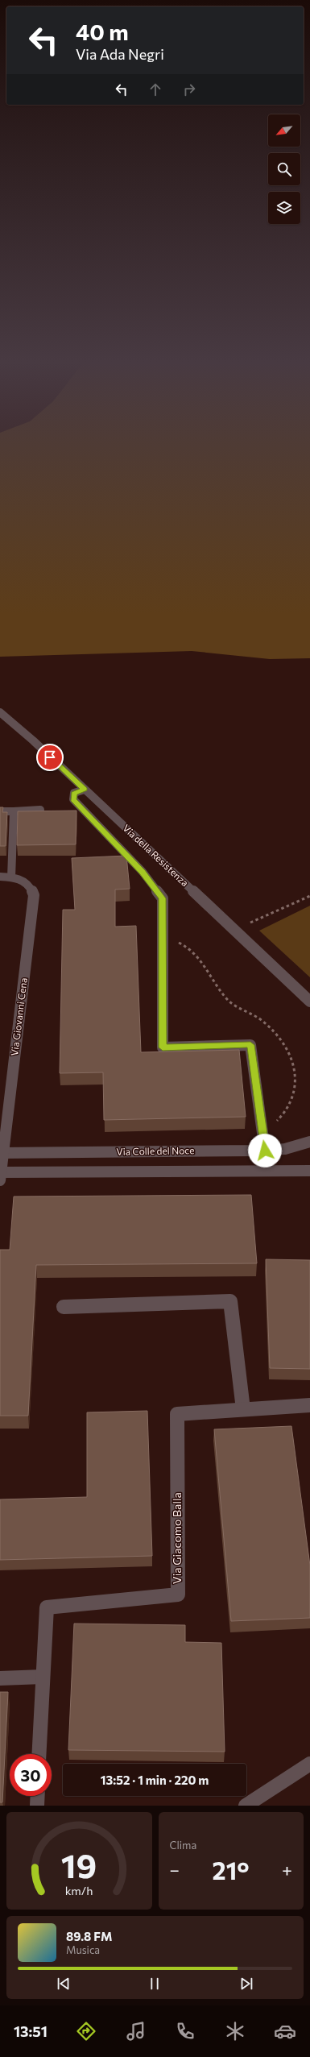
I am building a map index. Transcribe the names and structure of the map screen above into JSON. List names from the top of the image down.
{
  "streets": {
    "street": [
      "Via della Resistenza",
      "Via Giovanni Cena",
      "Via Colle del Noce",
      "Via Giacomo Balla"
    ]
  },
  "crossings": [
    ["Via Giovanni Cena", "Via Colle del Noce"]
  ],
  "north": "bottom left",
  "page": {
    "turn": ["40 m", "Via Ada Negri"],
    "limit": "30",
    "trip": "13:52 · 1 min · 220 m",
    "tile": "Clima",
    "heat": ["−", "21°", "+"],
    "song": ["89.8 FM", "Musica"],
    "tabs": "13:51",
    "gauge": ["19", "km/h"]
  }
}
